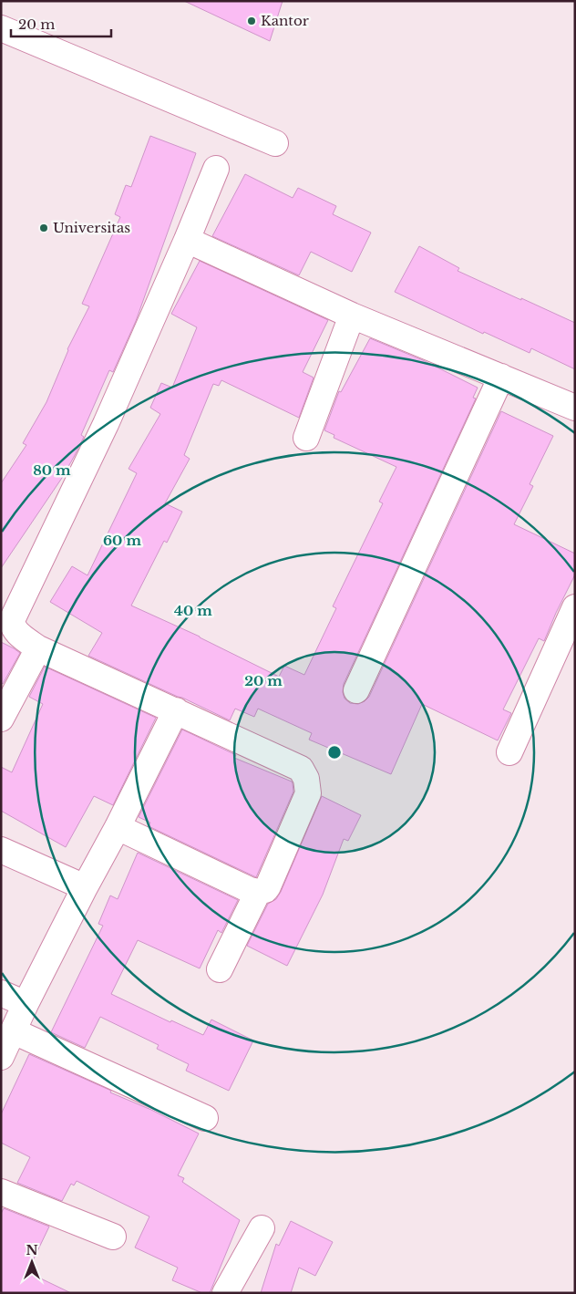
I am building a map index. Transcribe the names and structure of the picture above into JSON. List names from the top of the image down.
{
  "places": ["Kantor", "Universitas"],
  "scale_bar": "20 m",
  "north": "top",
  "rings": [
    "80 m",
    "60 m",
    "40 m",
    "20 m"
  ]
}
